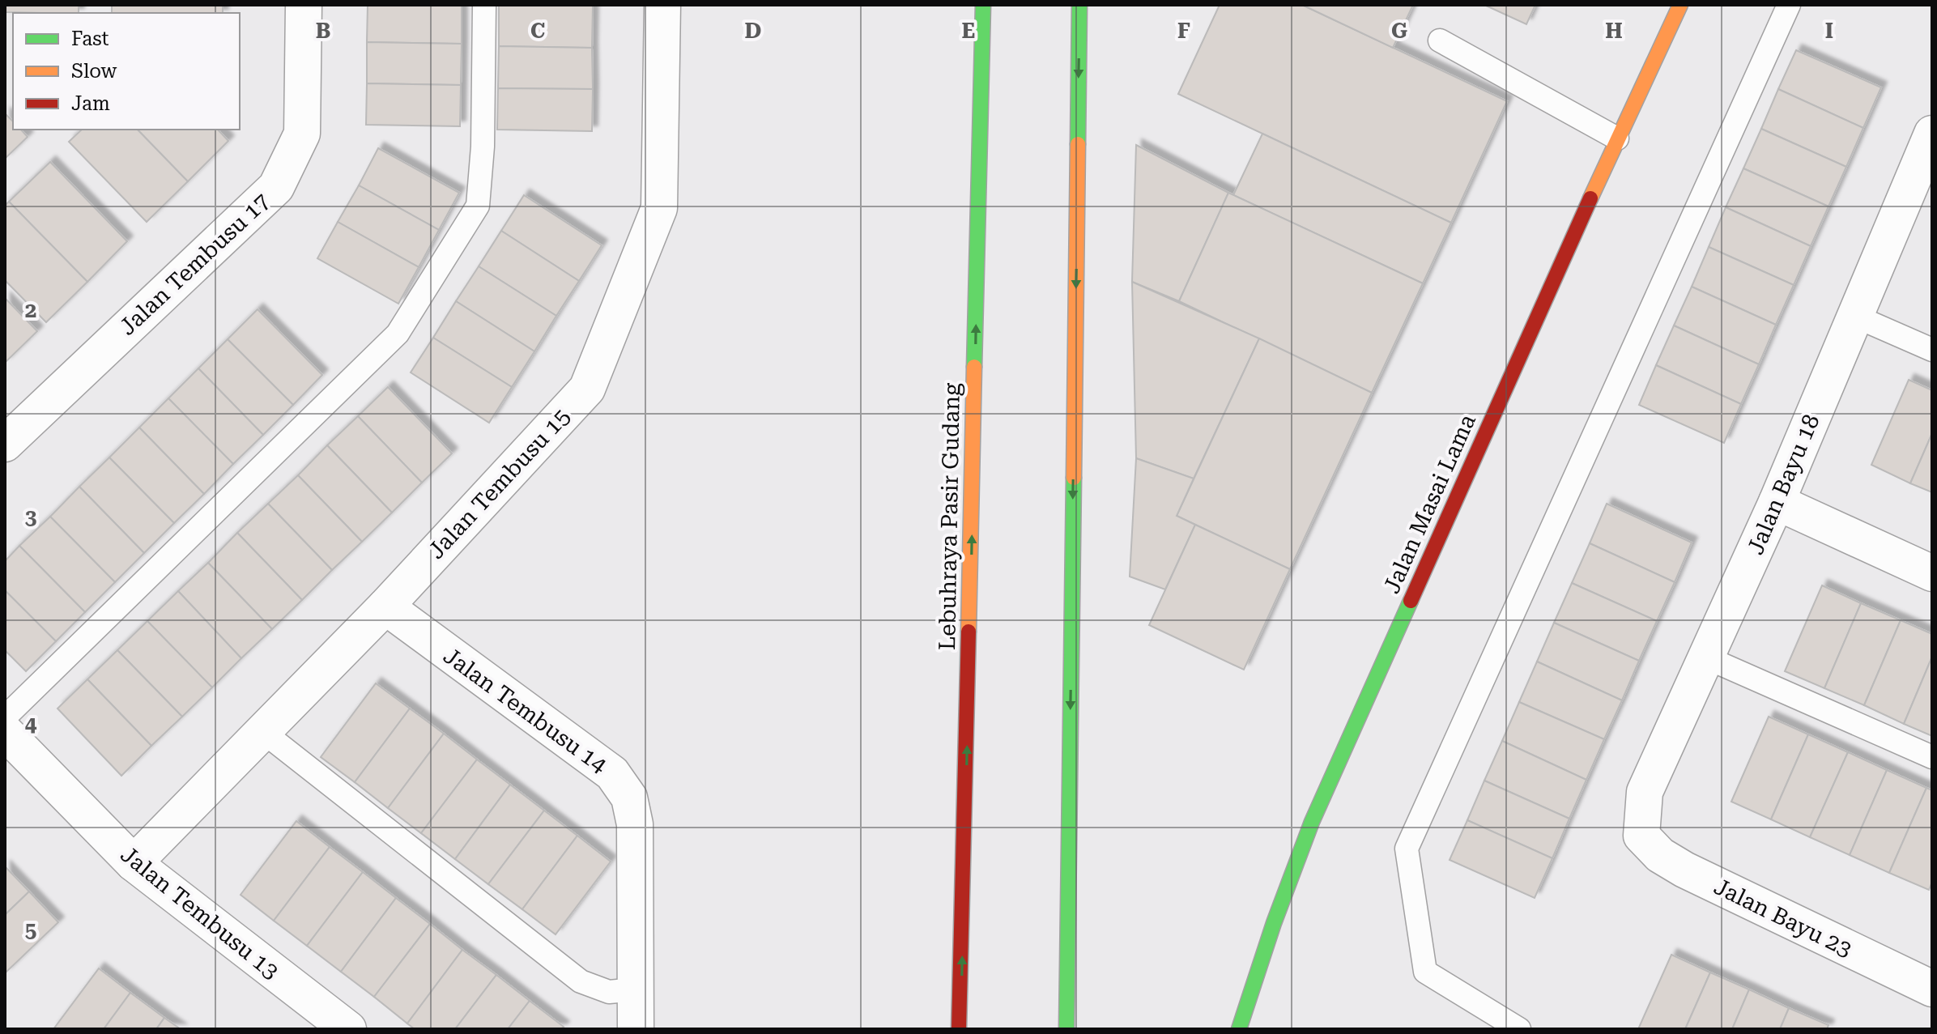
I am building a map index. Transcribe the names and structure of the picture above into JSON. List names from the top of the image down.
{
  "streets": {
    "main road": ["Jalan Masai Lama", "Lebuhraya Pasir Gudang"],
    "street": [
      "Jalan Tembusu 17",
      "Jalan Tembusu 15",
      "Jalan Bayu 18",
      "Jalan Tembusu 14",
      "Jalan Tembusu 13",
      "Jalan Bayu 23"
    ]
  },
  "crossings": [
    ["Jalan Tembusu 15", "Jalan Tembusu 14"],
    ["Jalan Tembusu 15", "Jalan Tembusu 13"],
    ["Jalan Bayu 18", "Jalan Bayu 23"]
  ],
  "legend": ["Fast", "Slow", "Jam"],
  "grid": {
    "columns": [
      "B",
      "C",
      "D",
      "E",
      "F",
      "G",
      "H",
      "I"
    ],
    "rows": [
      "2",
      "3",
      "4",
      "5"
    ]
  }
}
